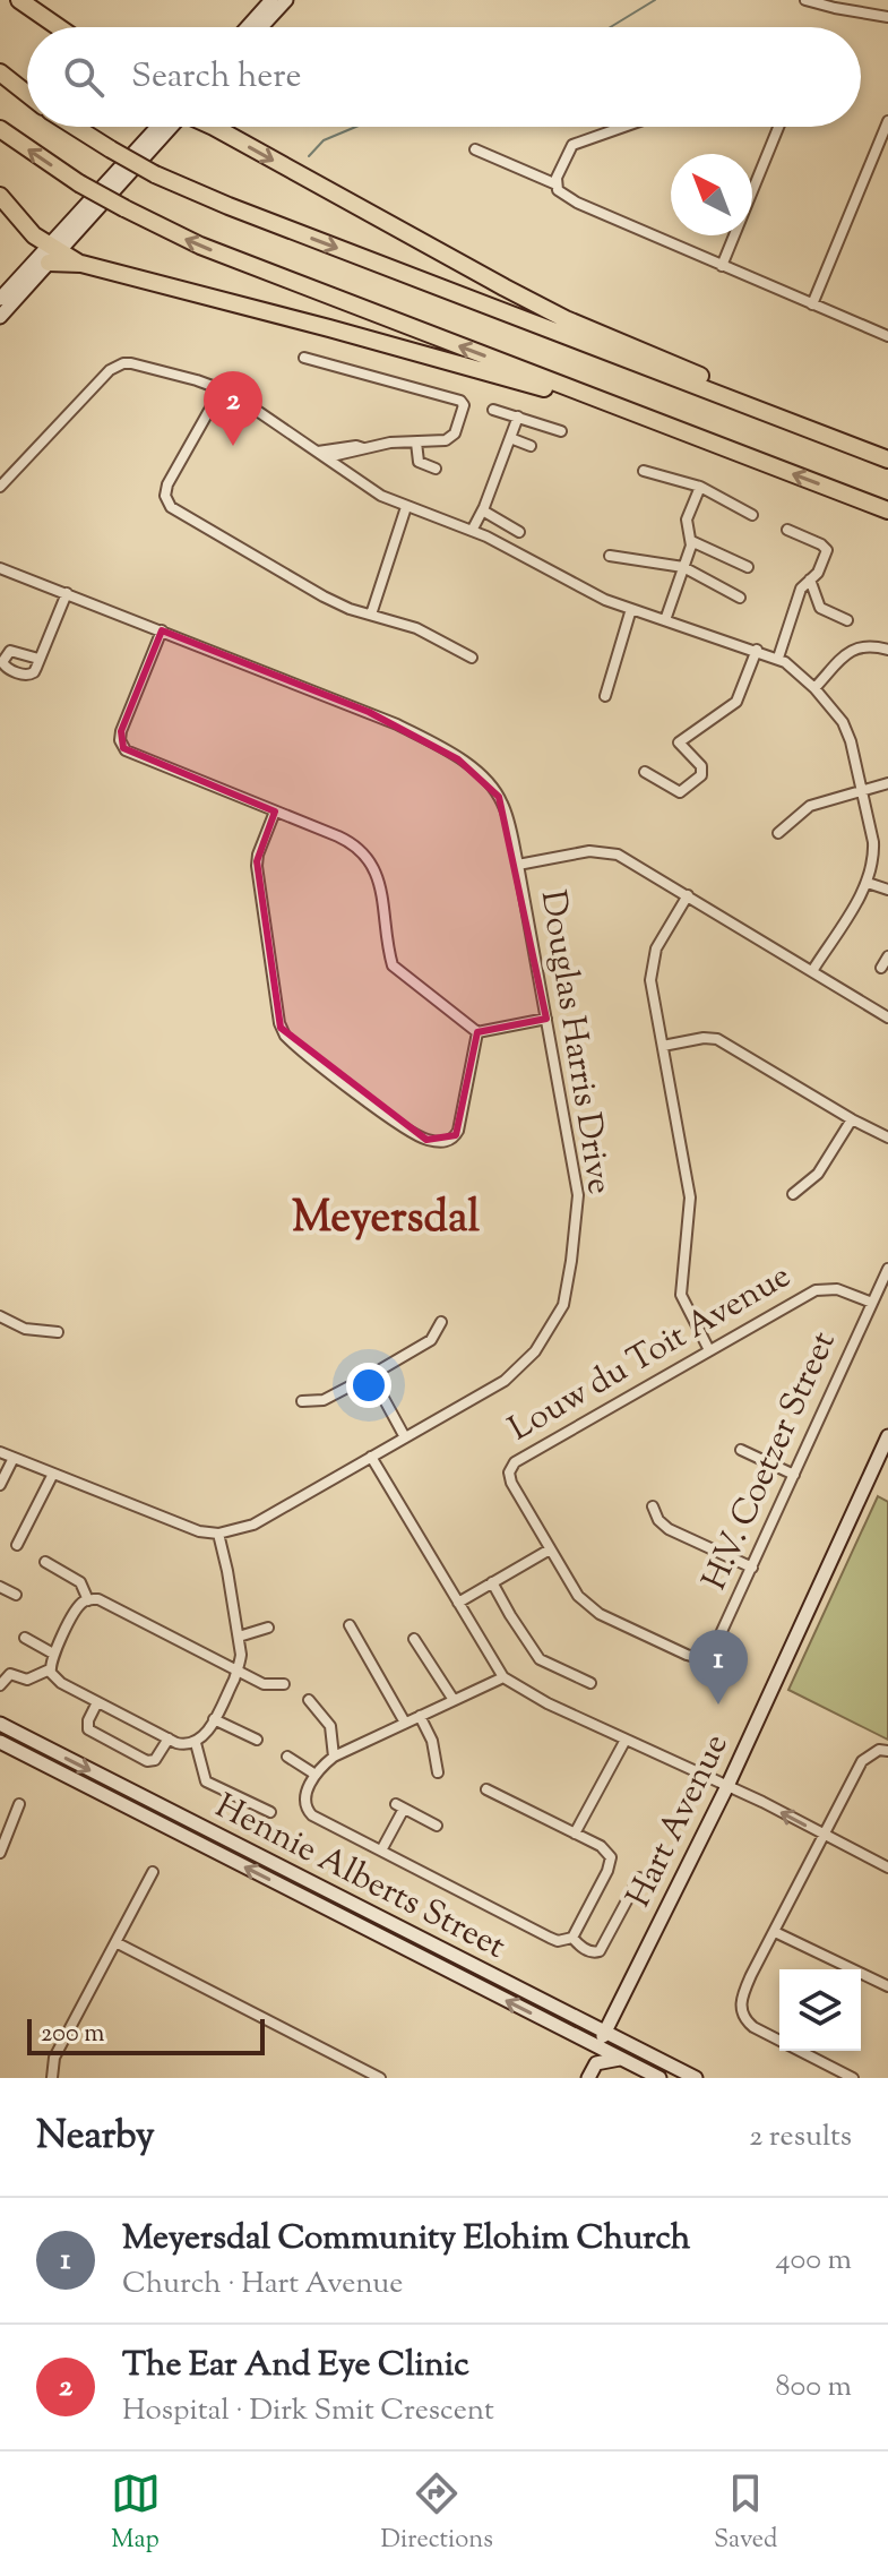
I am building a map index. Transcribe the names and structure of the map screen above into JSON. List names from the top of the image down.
{
  "streets": {
    "street": [
      "Douglas Harris Drive",
      "Louw du Toit Avenue",
      "H.V. Coetzer Street",
      "Hart Avenue",
      "Hennie Alberts Street"
    ]
  },
  "crossings": [
    ["Louw du Toit Avenue", "H.V. Coetzer Street"],
    ["Hart Avenue", "Hennie Alberts Street"]
  ],
  "districts": ["Meyersdal"],
  "scale_bar": "200 m",
  "north": "top left",
  "page": {
    "search": "Search here",
    "pins": ["2", "1"],
    "scale": "200 m",
    "heading": ["Nearby", "2 results"],
    "list": [
      {
        "mark": "1",
        "name": "Meyersdal Community Elohim Church",
        "note": "Church · Hart Avenue",
        "value": "400 m"
      },
      {
        "mark": "2",
        "name": "The Ear And Eye Clinic",
        "note": "Hospital · Dirk Smit Crescent",
        "value": "800 m"
      }
    ],
    "nav": ["Map", "Directions", "Saved"]
  }
}
